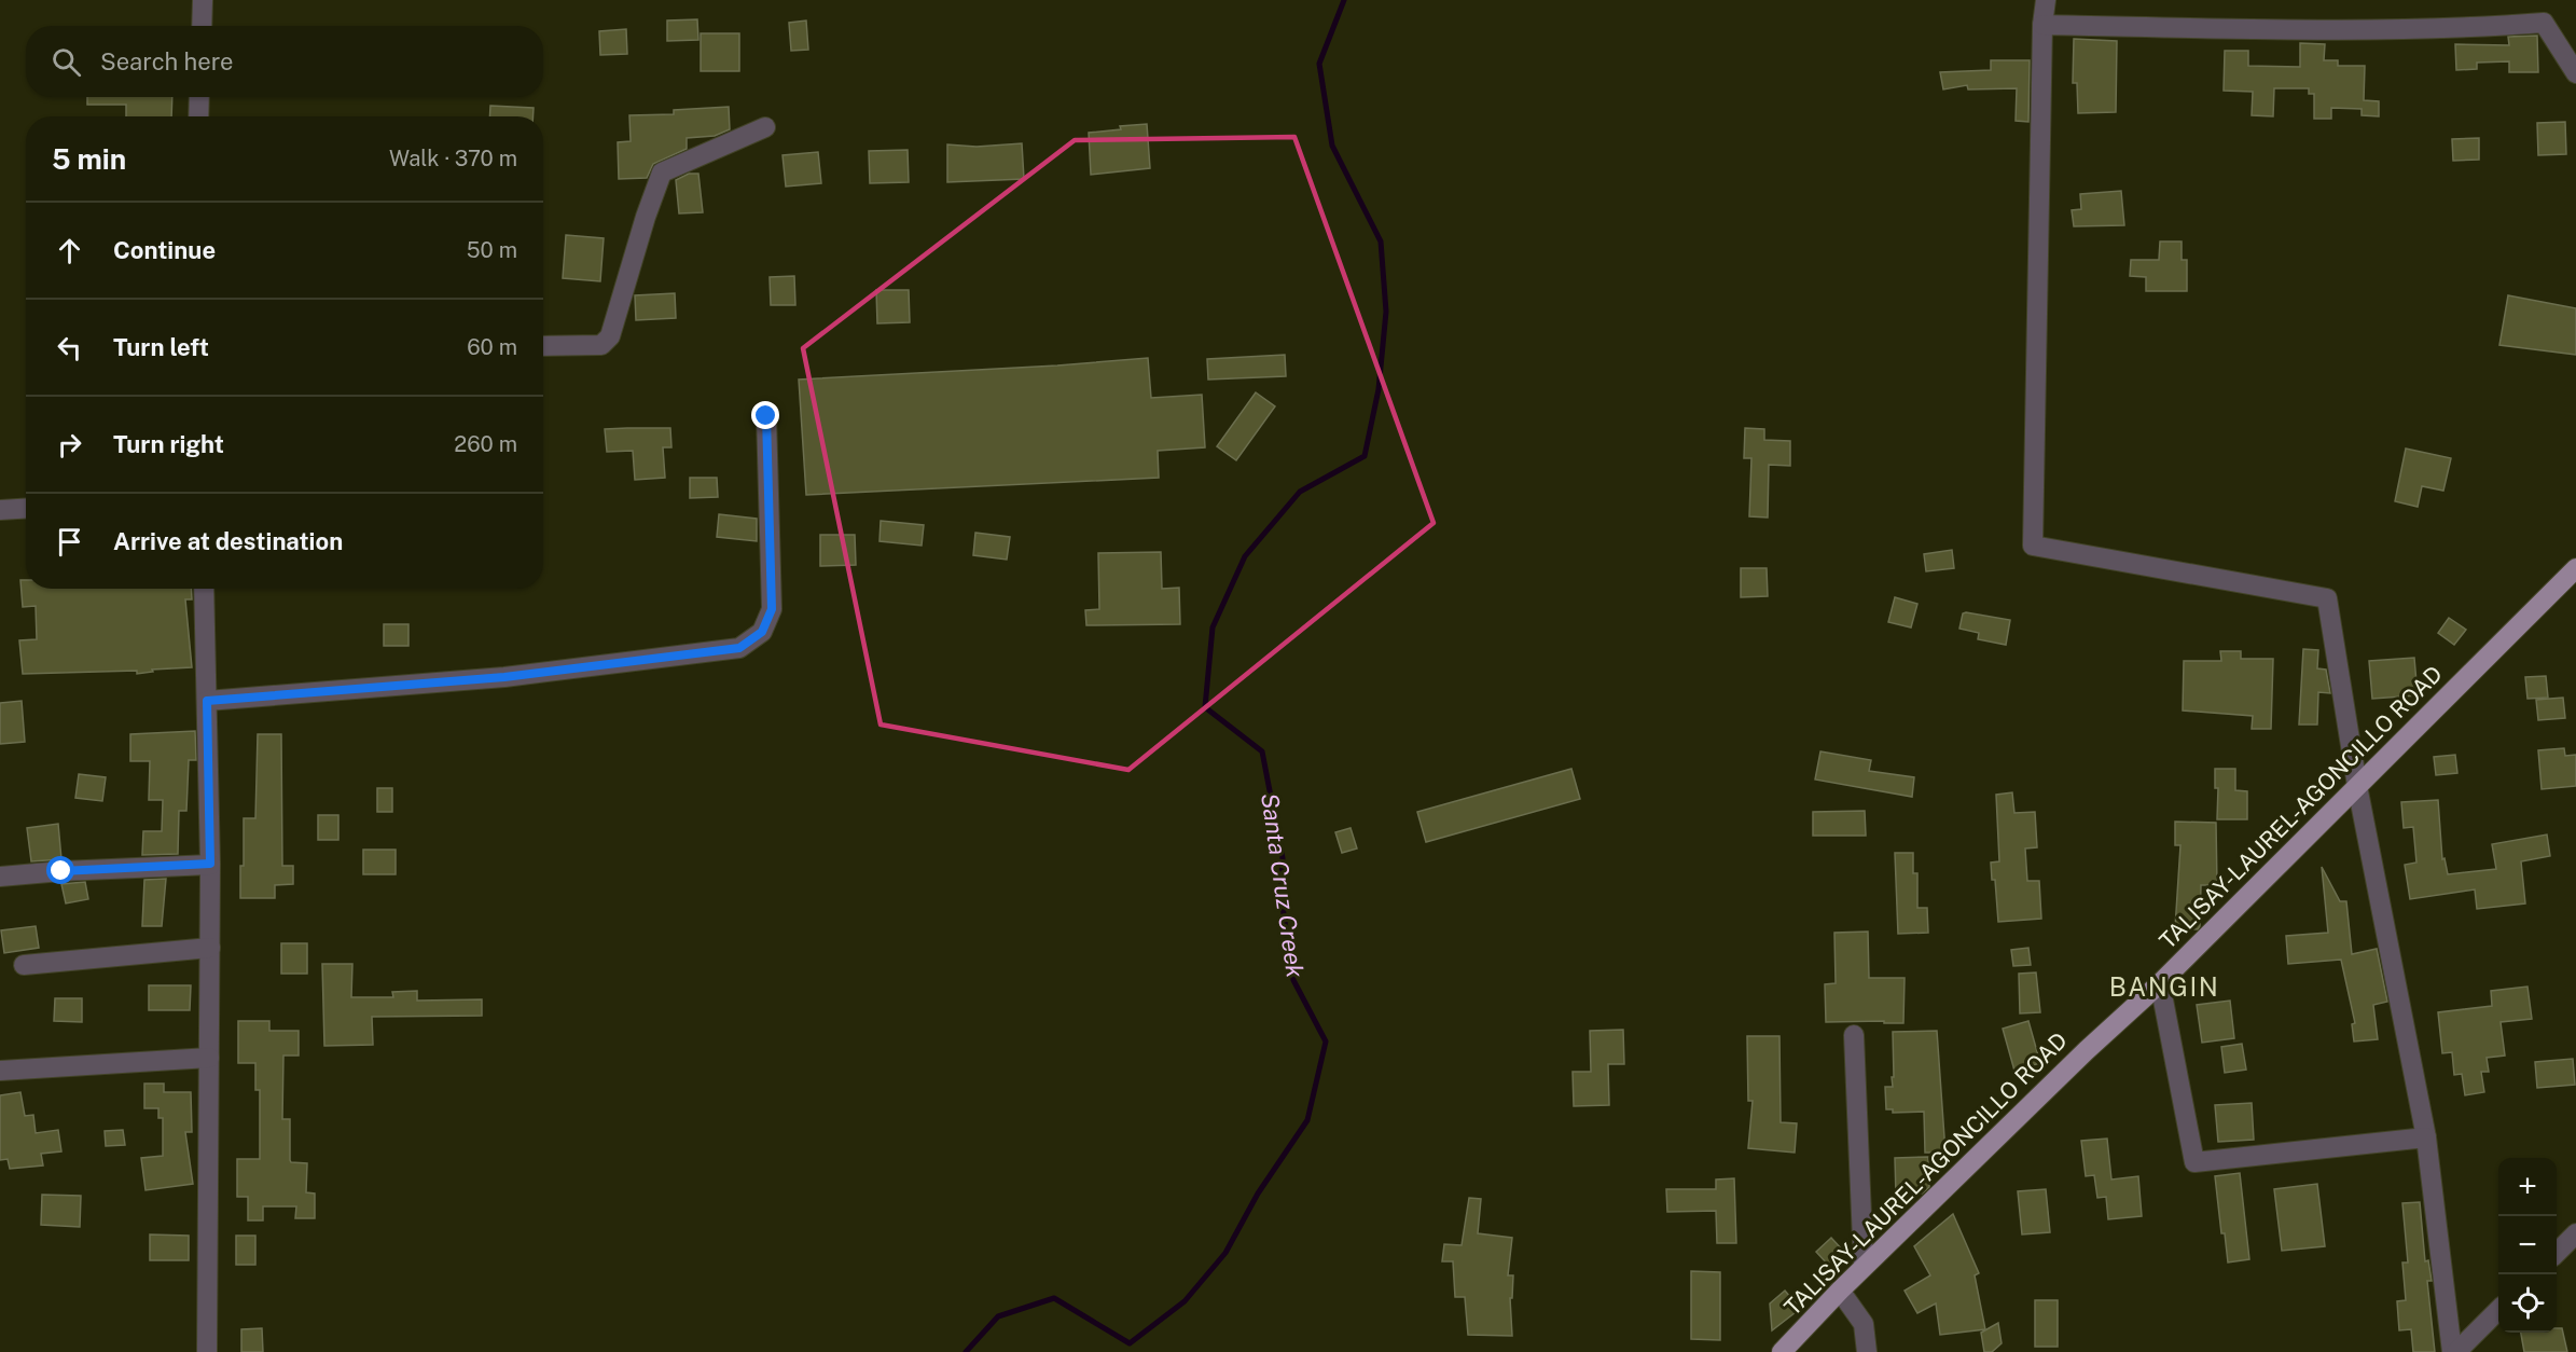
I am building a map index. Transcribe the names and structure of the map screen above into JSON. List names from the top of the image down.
{
  "streets": {
    "main road": ["TALISAY-LAUREL-AGONCILLO ROAD"]
  },
  "districts": ["BANGIN"],
  "water": ["Santa Cruz Creek"],
  "page": {
    "search": "Search here",
    "heading": ["5 min", "Walk · 370 m"],
    "list": [
      ["Continue", "50 m"],
      ["Turn left", "60 m"],
      ["Turn right", "260 m"],
      "Arrive at destination"
    ],
    "map_buttons": ["+", "−"]
  }
}
